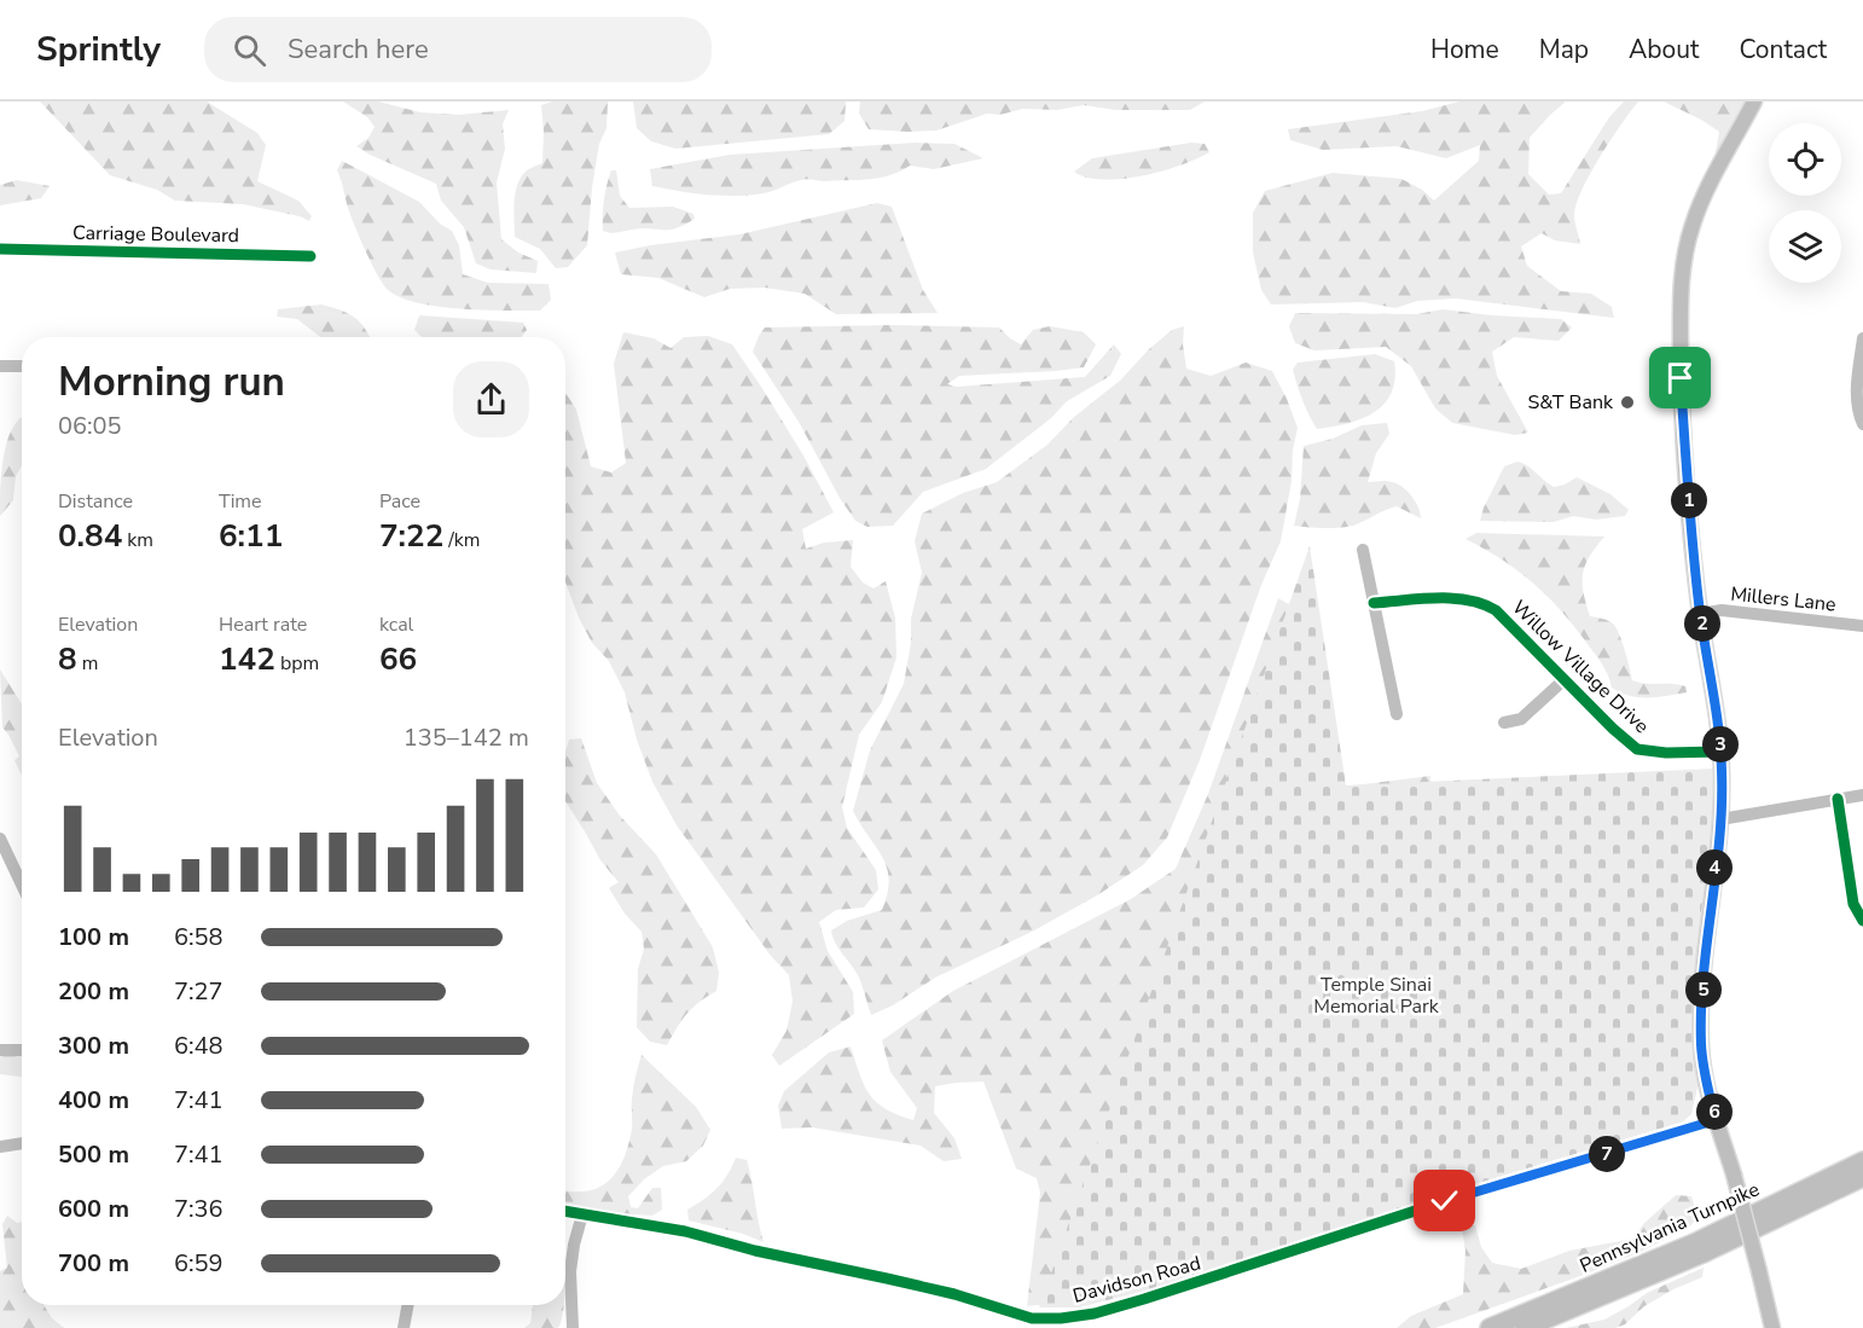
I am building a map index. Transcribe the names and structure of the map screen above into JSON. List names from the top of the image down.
{
  "streets": {
    "highway": ["Pennsylvania Turnpike"],
    "street": [
      "Carriage Boulevard",
      "Millers Lane",
      "Willow Village Drive",
      "Davidson Road"
    ]
  },
  "parks": ["Temple Sinai Memorial Park"],
  "places": ["S&T Bank"],
  "page": {
    "header": "Sprintly",
    "search": "Search here",
    "nav": [
      "Home",
      "Map",
      "About",
      "Contact"
    ],
    "heading": ["Morning run", "06:05"],
    "stats": [
      ["Distance", "0.84 km"],
      ["Time", "6:11"],
      ["Pace", "7:22 /km"],
      ["Elevation", "8 m"],
      ["Heart rate", "142 bpm"],
      ["kcal", "66"]
    ],
    "pins": [
      "1",
      "2",
      "3",
      "4",
      "5",
      "6",
      "7"
    ],
    "chart": ["Elevation", "135–142 m"],
    "list": [
      {
        "name": "100 m",
        "note": "6:58"
      },
      {
        "name": "200 m",
        "note": "7:27"
      },
      {
        "name": "300 m",
        "note": "6:48"
      },
      {
        "name": "400 m",
        "note": "7:41"
      },
      {
        "name": "500 m",
        "note": "7:41"
      },
      {
        "name": "600 m",
        "note": "7:36"
      },
      {
        "name": "700 m",
        "note": "6:59"
      }
    ]
  }
}
